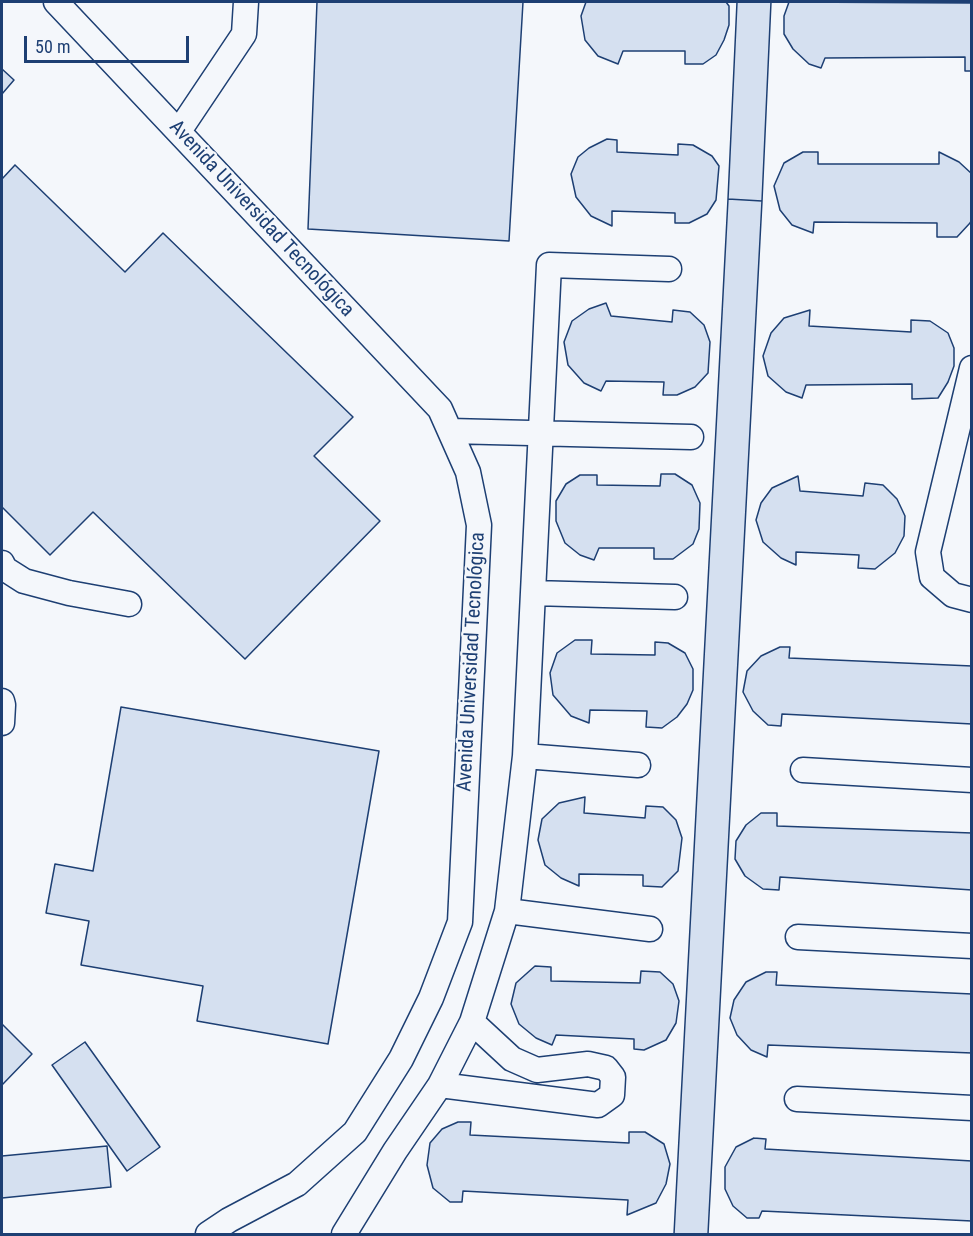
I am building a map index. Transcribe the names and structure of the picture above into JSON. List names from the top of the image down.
{
  "streets": {
    "street": ["Avenida Universidad Tecnológica"]
  },
  "scale_bar": "50 m"
}
